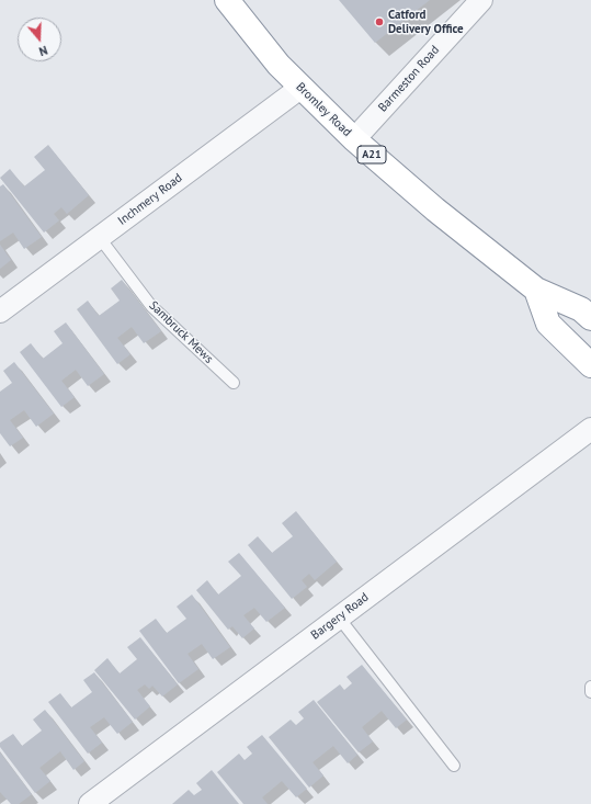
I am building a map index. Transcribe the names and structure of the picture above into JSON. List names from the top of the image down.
{
  "streets": {
    "highway": ["Bromley Road", "A21"],
    "street": ["Barmeston Road", "Inchmery Road", "Bargery Road"],
    "lane": ["Sambruck Mews"]
  },
  "crossings": [
    ["Barmeston Road", "Bromley Road"],
    ["Bromley Road", "Inchmery Road"],
    ["Inchmery Road", "Sambruck Mews"]
  ],
  "places": ["Catford Delivery Office"],
  "north": "bottom"
}
